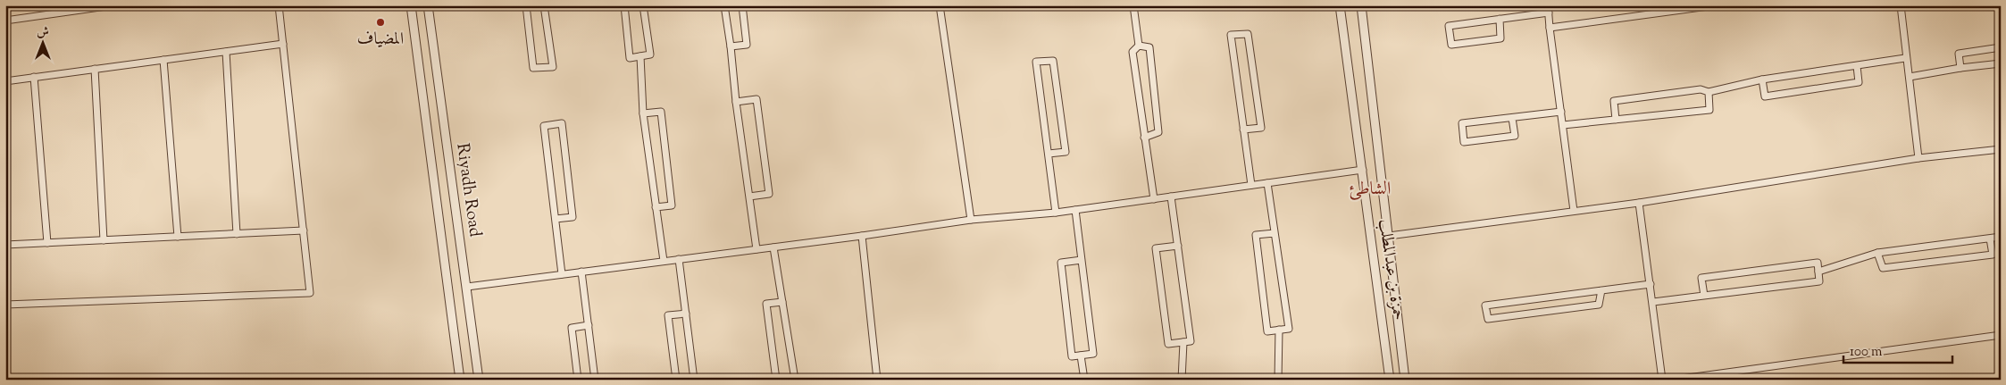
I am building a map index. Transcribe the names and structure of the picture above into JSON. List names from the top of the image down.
{
  "streets": {
    "street": ["Riyadh Road", "حمزة بن عبدالمطلب"]
  },
  "districts": ["الشاطئ"],
  "places": ["المضياف"],
  "scale_bar": "100 m",
  "north": "top"
}
